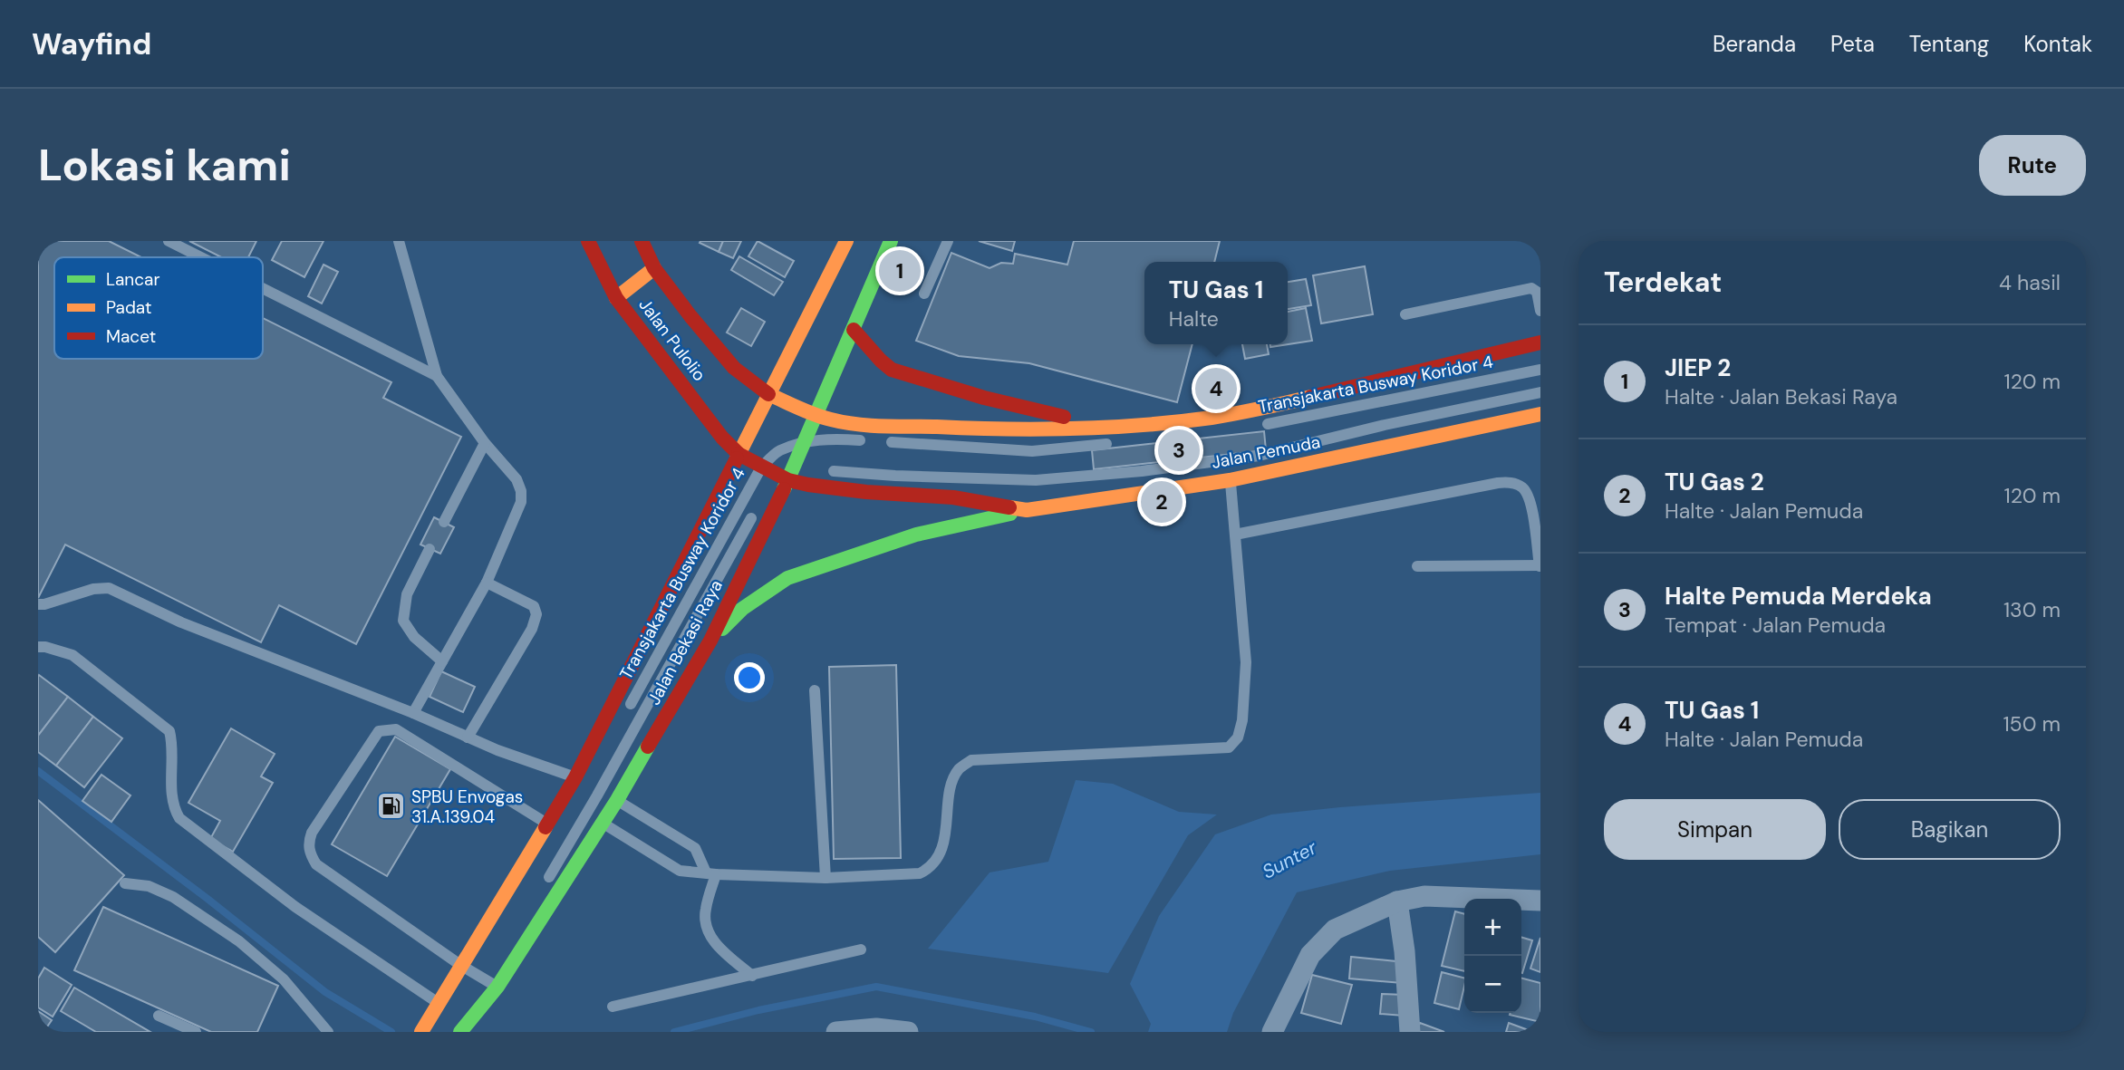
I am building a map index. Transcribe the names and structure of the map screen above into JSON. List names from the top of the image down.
{
  "streets": {
    "main road": ["Jalan Pulolio", "Jalan Pemuda", "Jalan Bekasi Raya"],
    "lane": ["Transjakarta Busway Koridor 4"]
  },
  "crossings": [
    ["Jalan Pulolio", "Jalan Pemuda"],
    ["Jalan Pulolio", "Jalan Bekasi Raya"],
    ["Transjakarta Busway Koridor 4", "Jalan Pemuda"],
    ["Transjakarta Busway Koridor 4", "Jalan Bekasi Raya"],
    ["Jalan Pemuda", "Jalan Bekasi Raya"]
  ],
  "water": ["Sunter"],
  "places": {
    "fuel station": ["SPBU Envogas 31.A.139.04"]
  },
  "legend": ["Lancar", "Padat", "Macet"],
  "page": {
    "header": "Wayfind",
    "nav": [
      "Beranda",
      "Peta",
      "Tentang",
      "Kontak"
    ],
    "buttons": [
      "Rute",
      ["Simpan", "Bagikan"]
    ],
    "title": "Lokasi kami",
    "heading": ["Terdekat", "4 hasil"],
    "pins": [
      "1",
      "4",
      "3",
      "2"
    ],
    "popup": ["TU Gas 1", "Halte"],
    "list": [
      {
        "mark": "1",
        "name": "JIEP 2",
        "note": "Halte · Jalan Bekasi Raya",
        "value": "120 m"
      },
      {
        "mark": "2",
        "name": "TU Gas 2",
        "note": "Halte · Jalan Pemuda",
        "value": "120 m"
      },
      {
        "mark": "3",
        "name": "Halte Pemuda Merdeka",
        "note": "Tempat · Jalan Pemuda",
        "value": "130 m"
      },
      {
        "mark": "4",
        "name": "TU Gas 1",
        "note": "Halte · Jalan Pemuda",
        "value": "150 m"
      }
    ],
    "map_buttons": ["+", "−"]
  }
}
